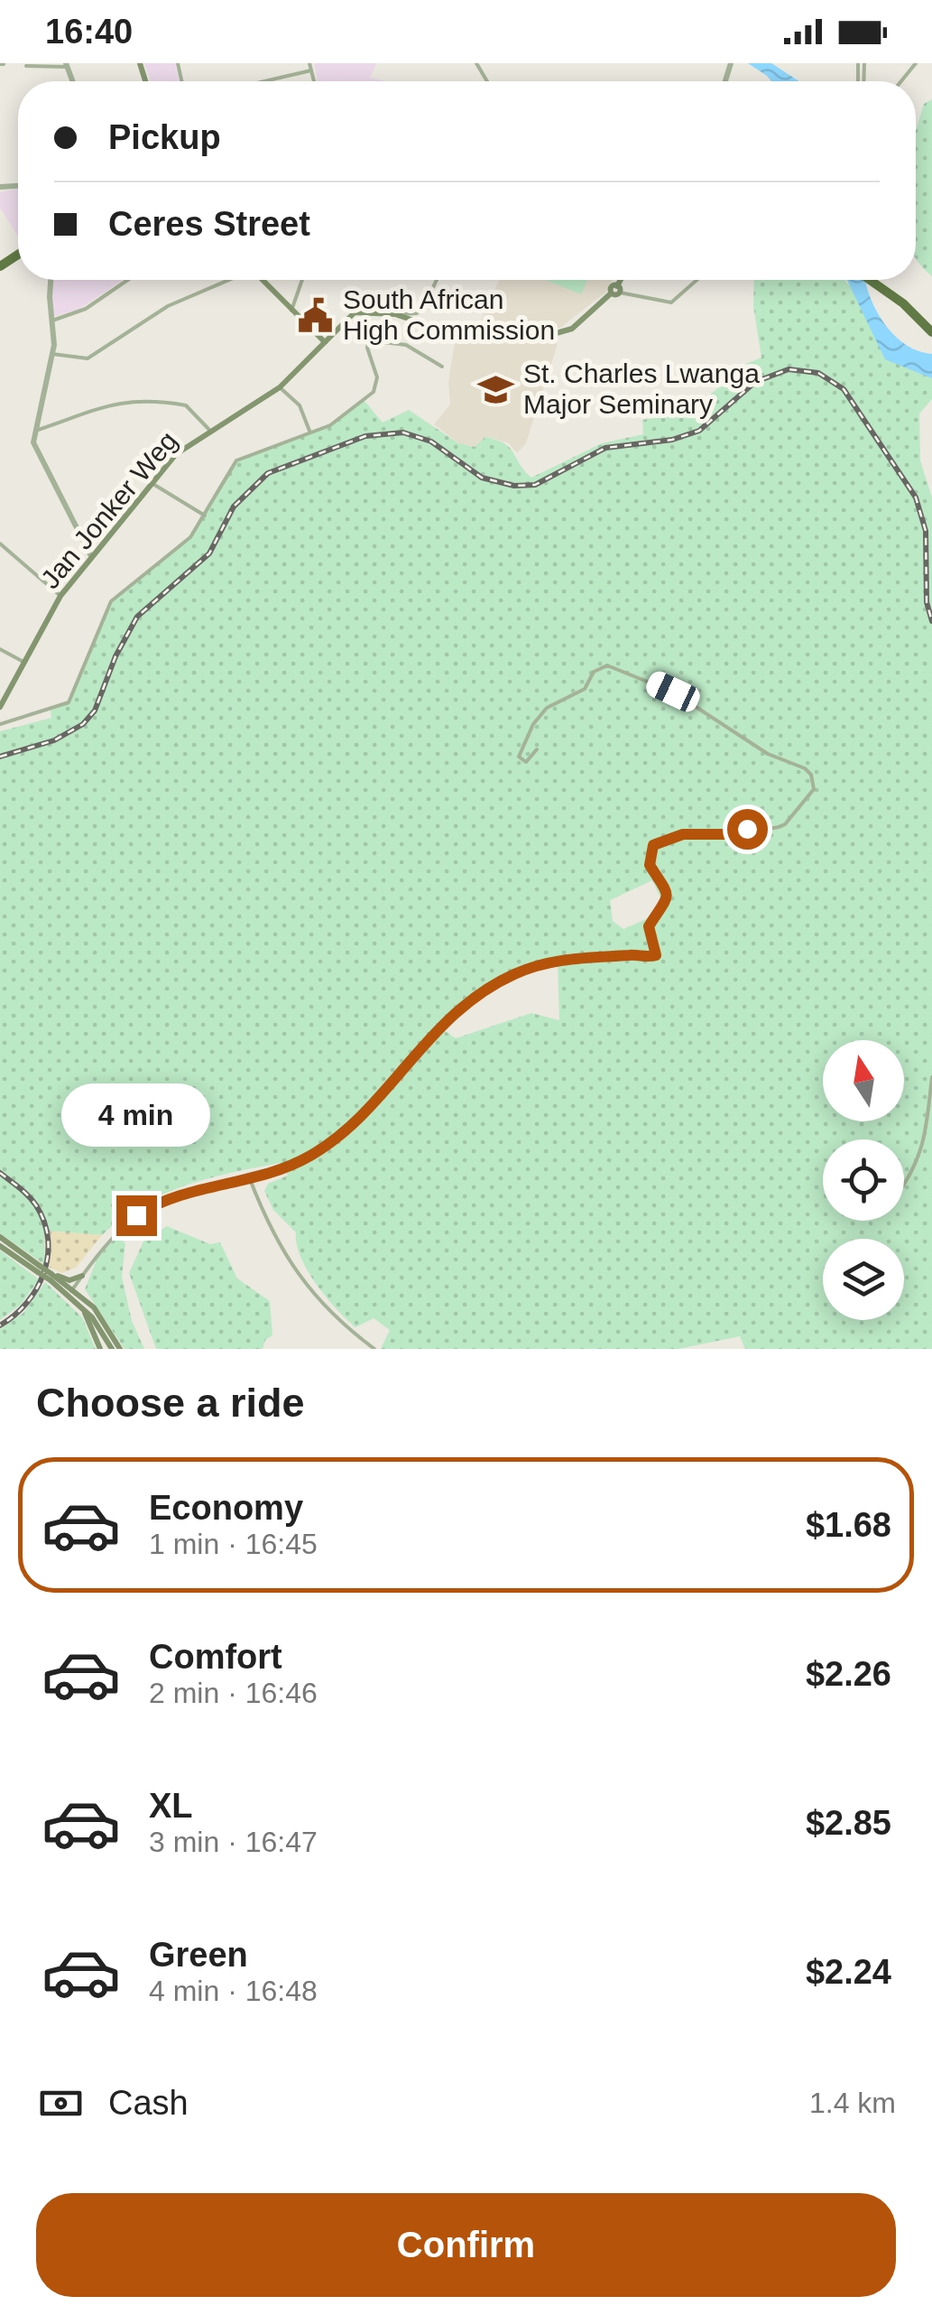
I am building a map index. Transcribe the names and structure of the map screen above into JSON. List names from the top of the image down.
{
  "streets": {
    "main road": ["Jan Jonker Weg"]
  },
  "places": {
    "public building": ["South African High Commission"],
    "school or university": ["St. Charles Lwanga Major Seminary"]
  },
  "north": "top",
  "page": {
    "status": "16:40",
    "banner": ["Pickup", "Ceres Street"],
    "bubble": "4 min",
    "heading": "Choose a ride",
    "list": [
      {
        "name": "Economy",
        "note": "1 min · 16:45",
        "value": "$1.68"
      },
      {
        "name": "Comfort",
        "note": "2 min · 16:46",
        "value": "$2.26"
      },
      {
        "name": "XL",
        "note": "3 min · 16:47",
        "value": "$2.85"
      },
      {
        "name": "Green",
        "note": "4 min · 16:48",
        "value": "$2.24"
      }
    ],
    "pay": ["Cash", "1.4 km"],
    "buttons": "Confirm"
  }
}
